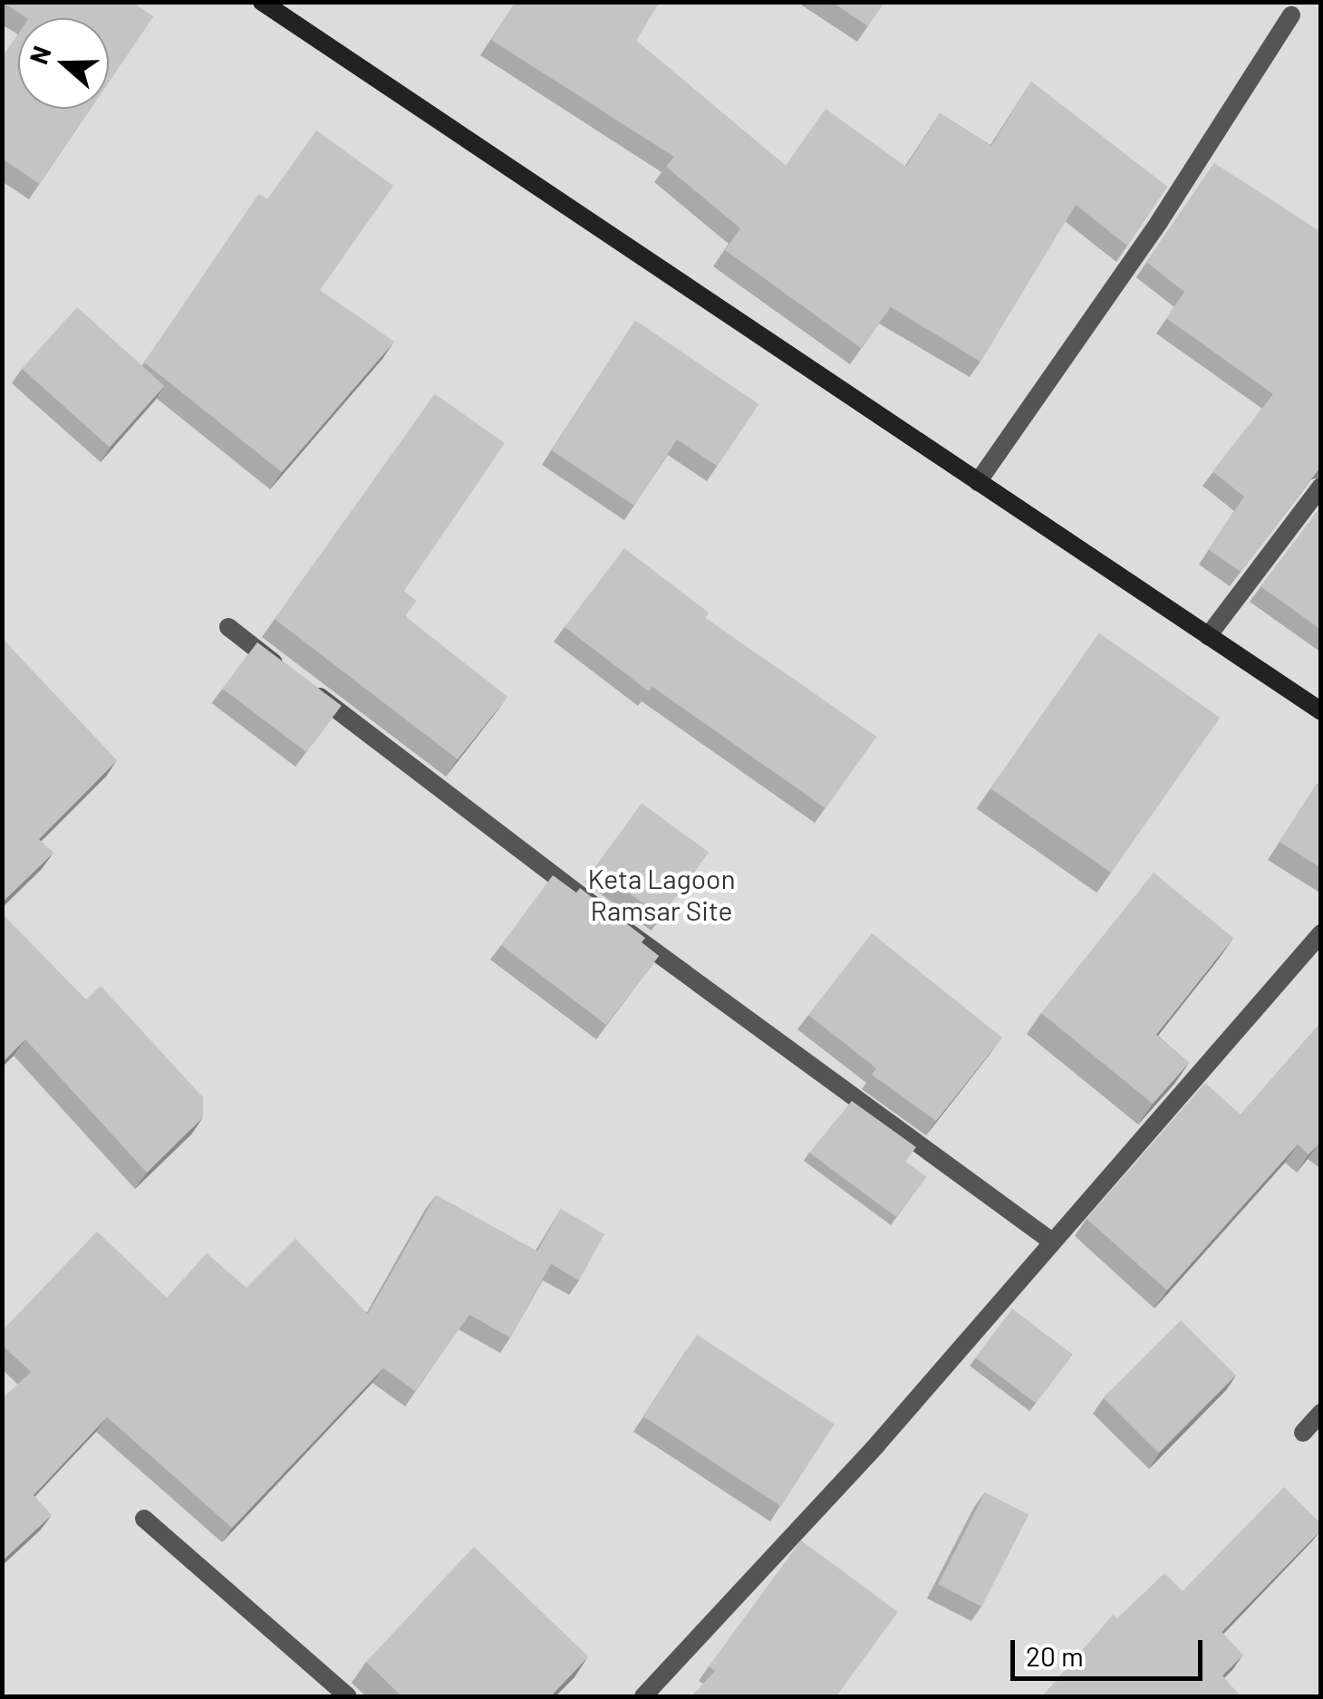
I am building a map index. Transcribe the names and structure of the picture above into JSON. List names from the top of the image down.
{
  "parks": ["Keta Lagoon Ramsar Site"],
  "scale_bar": "20 m",
  "north": "left"
}
